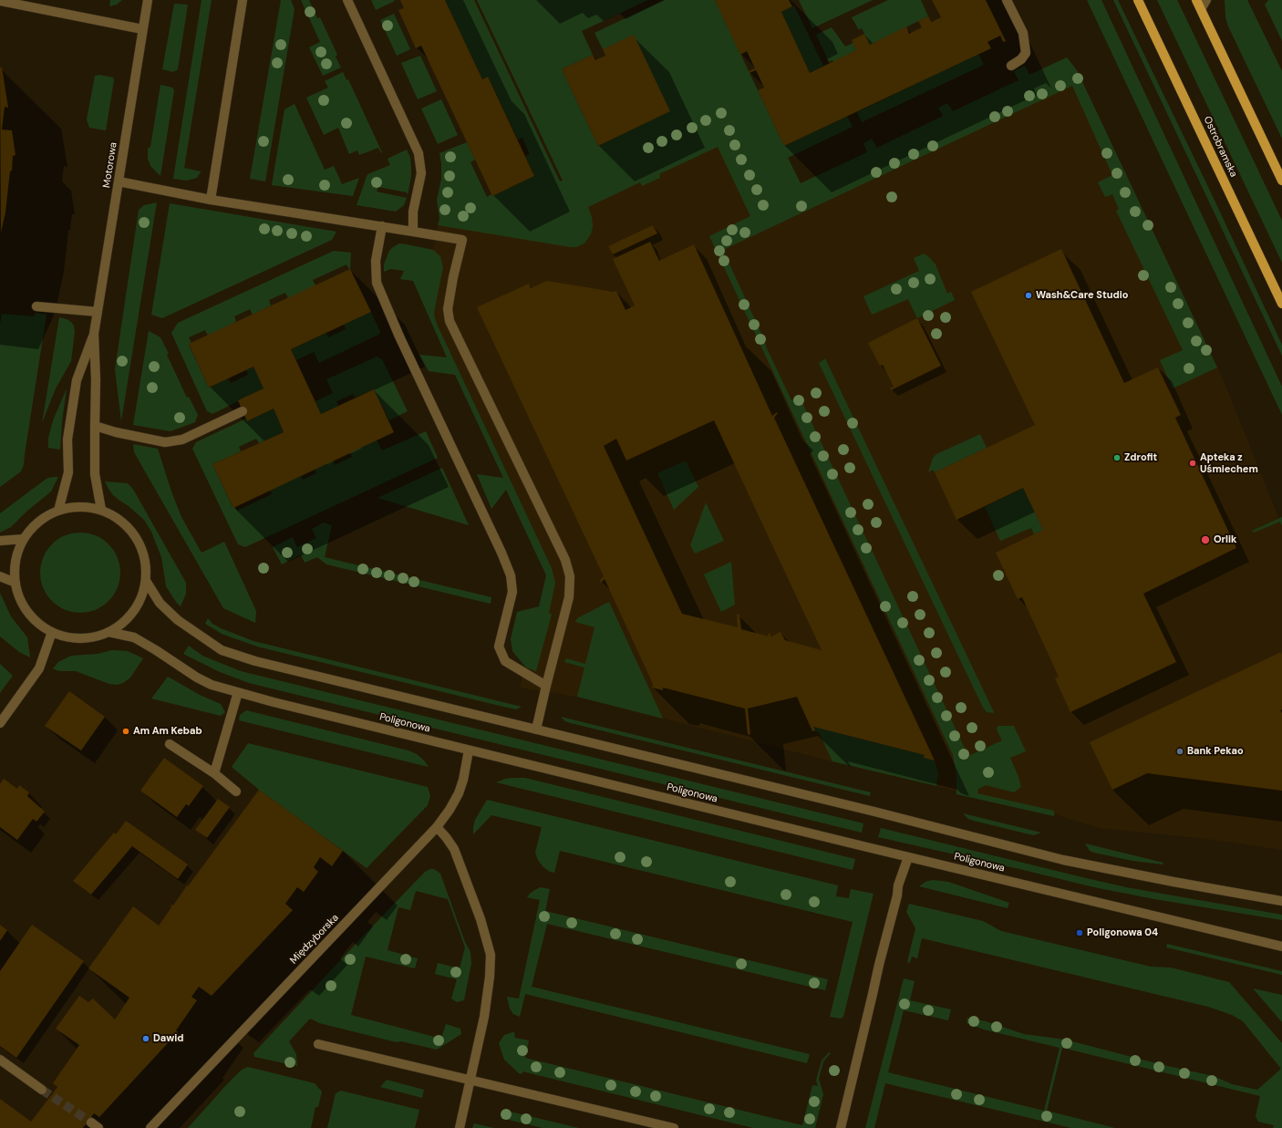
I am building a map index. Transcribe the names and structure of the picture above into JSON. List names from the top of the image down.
{
  "streets": {
    "main road": ["Ostrobramska"],
    "street": ["Motorowa", "Poligonowa", "Międzyborska"]
  },
  "crossings": [
    ["Poligonowa", "Międzyborska"]
  ],
  "places": [
    "Wash&Care Studio",
    "Zdrofit",
    "Apteka z Uśmiechem",
    "Orlik",
    "Am Am Kebab",
    "Bank Pekao",
    "Poligonowa 04",
    "Dawid"
  ]
}
